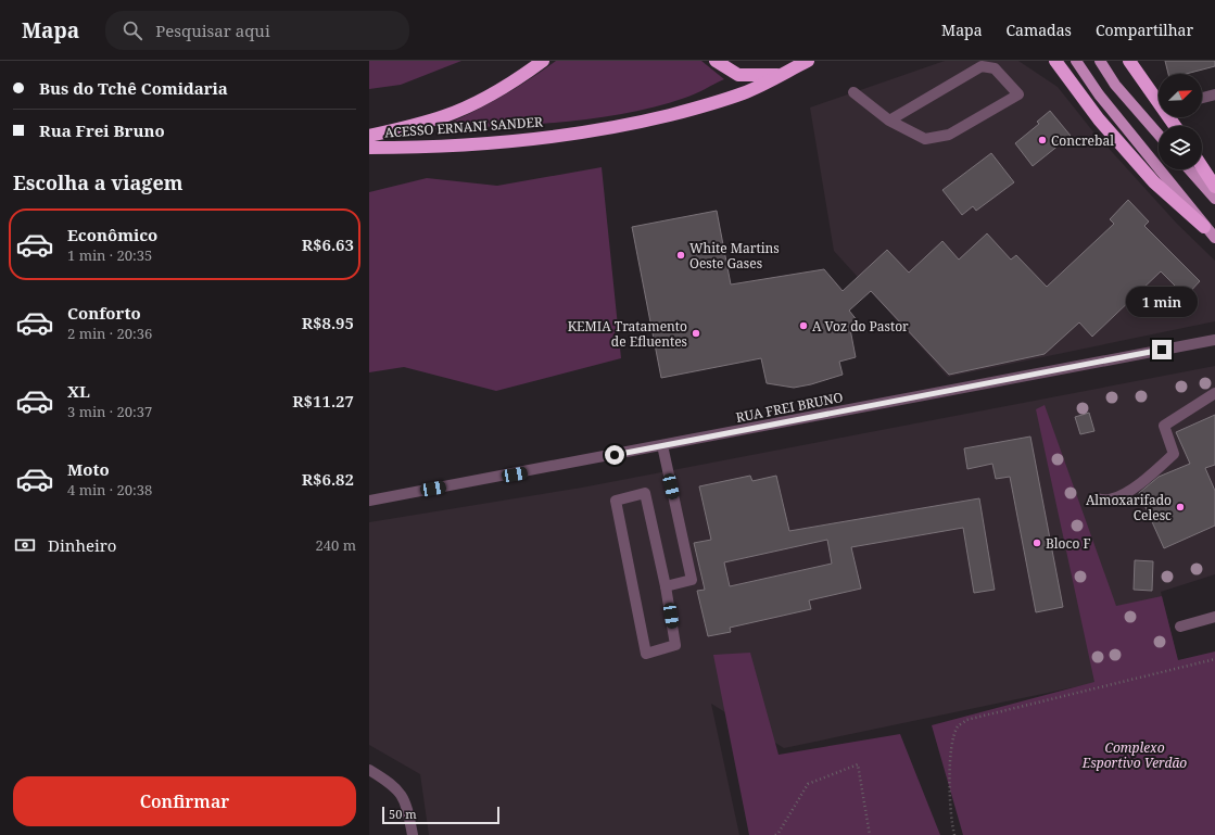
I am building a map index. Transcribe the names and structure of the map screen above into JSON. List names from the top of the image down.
{
  "streets": {
    "highway": ["ACESSO ERNANI SANDER"],
    "street": ["RUA FREI BRUNO"]
  },
  "parks": ["Complexo Esportivo Verdão"],
  "places": [
    "Concrebal",
    "White Martins Oeste Gases",
    "A Voz do Pastor",
    "KEMIA Tratamento de Efluentes",
    "Almoxarifado Celesc",
    "Bloco F"
  ],
  "scale_bar": "50 m",
  "north": "top right",
  "page": {
    "header": "Mapa",
    "search": "Pesquisar aqui",
    "nav": ["Mapa", "Camadas", "Compartilhar"],
    "banner": ["Bus do Tchê Comidaria", "Rua Frei Bruno"],
    "heading": "Escolha a viagem",
    "list": [
      {
        "name": "Econômico",
        "note": "1 min · 20:35",
        "value": "R$6.63"
      },
      {
        "name": "Conforto",
        "note": "2 min · 20:36",
        "value": "R$8.95"
      },
      {
        "name": "XL",
        "note": "3 min · 20:37",
        "value": "R$11.27"
      },
      {
        "name": "Moto",
        "note": "4 min · 20:38",
        "value": "R$6.82"
      }
    ],
    "bubble": "1 min",
    "pay": ["Dinheiro", "240 m"],
    "buttons": "Confirmar",
    "scale": "50 m"
  }
}
